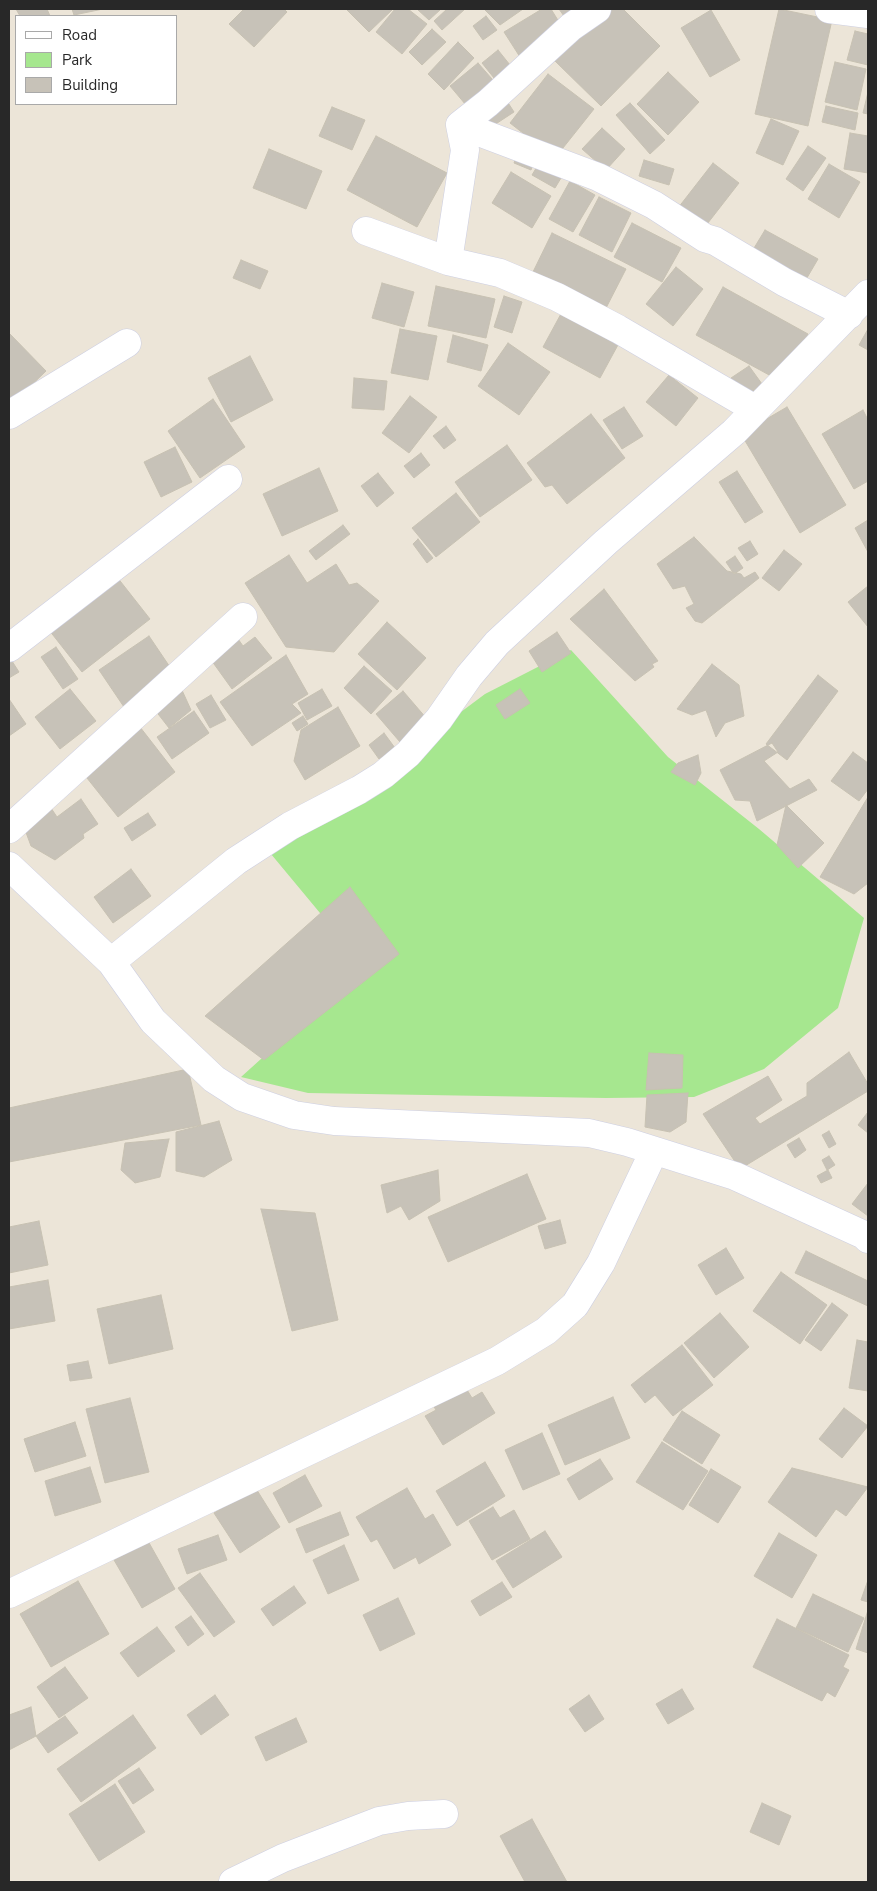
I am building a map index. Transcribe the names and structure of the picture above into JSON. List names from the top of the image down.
{
  "legend": ["Road", "Park", "Building"]
}
